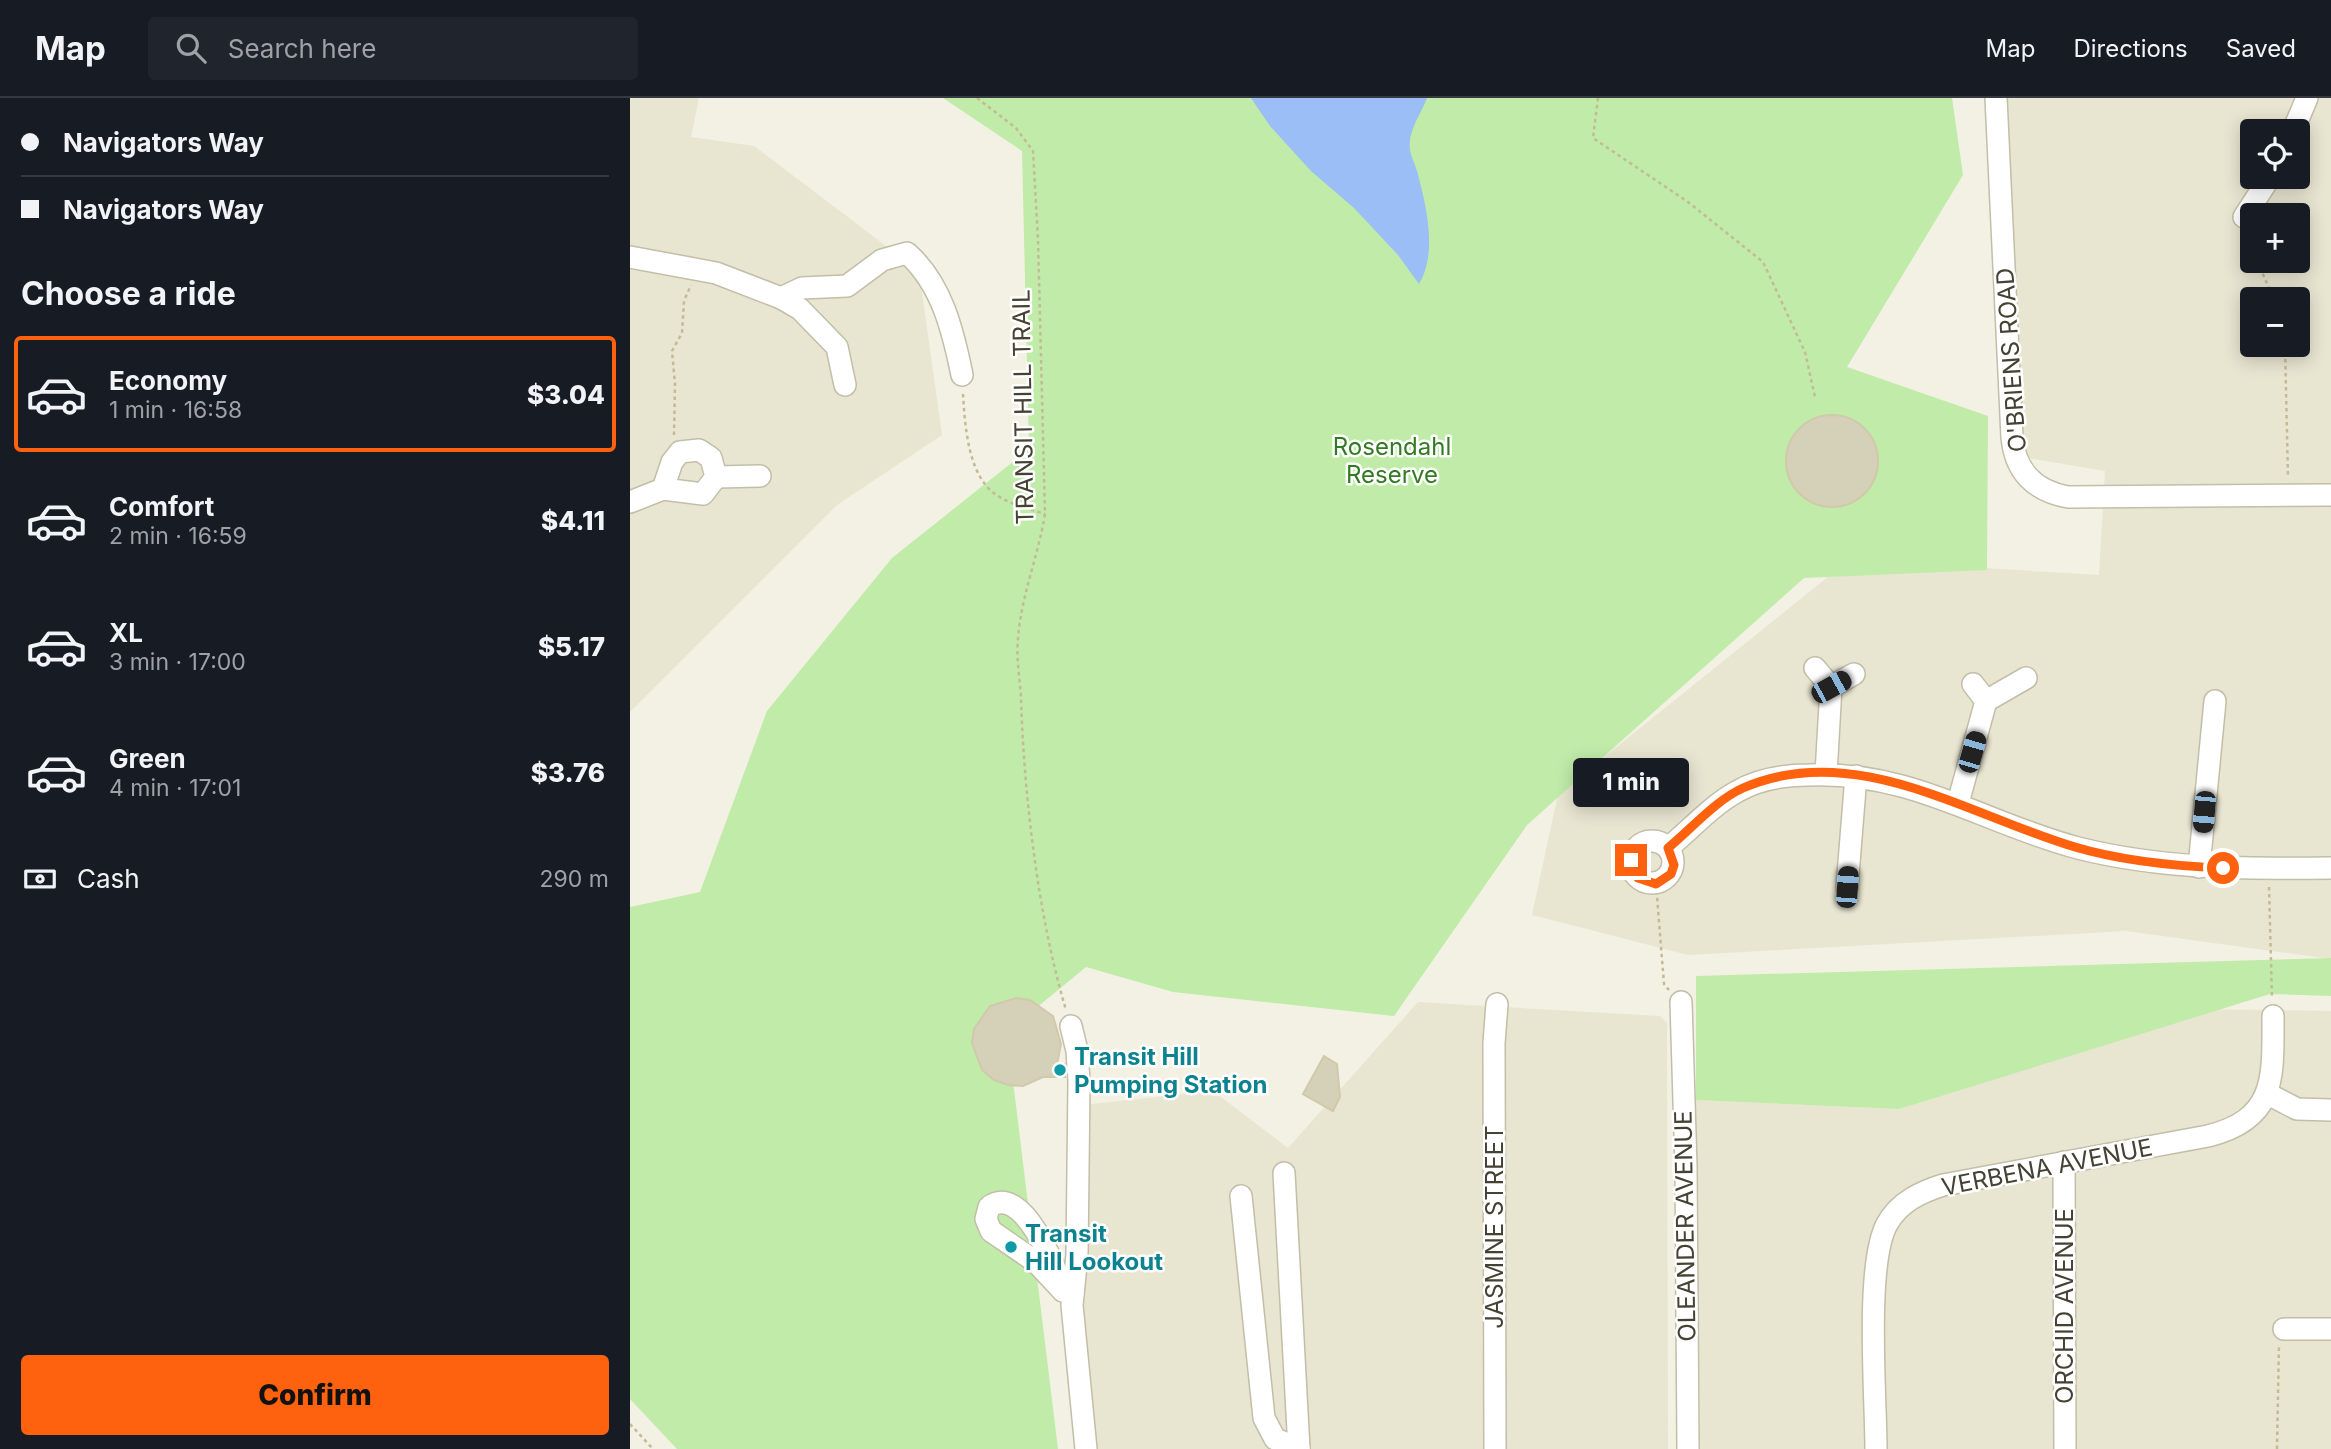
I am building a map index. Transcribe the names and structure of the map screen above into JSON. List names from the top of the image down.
{
  "streets": {
    "street": [
      "O'BRIENS ROAD",
      "VERBENA AVENUE",
      "OLEANDER AVENUE",
      "JASMINE STREET",
      "ORCHID AVENUE"
    ],
    "path": ["TRANSIT HILL TRAIL"]
  },
  "crossings": [
    ["VERBENA AVENUE", "ORCHID AVENUE"]
  ],
  "parks": ["Rosendahl Reserve"],
  "places": ["Transit Hill Pumping Station", "Transit Hill Lookout"],
  "page": {
    "header": "Map",
    "search": "Search here",
    "nav": ["Map", "Directions", "Saved"],
    "banner": ["Navigators Way", "Navigators Way"],
    "map_buttons": ["+", "−"],
    "heading": "Choose a ride",
    "list": [
      {
        "name": "Economy",
        "note": "1 min · 16:58",
        "value": "$3.04"
      },
      {
        "name": "Comfort",
        "note": "2 min · 16:59",
        "value": "$4.11"
      },
      {
        "name": "XL",
        "note": "3 min · 17:00",
        "value": "$5.17"
      },
      {
        "name": "Green",
        "note": "4 min · 17:01",
        "value": "$3.76"
      }
    ],
    "bubble": "1 min",
    "pay": ["Cash", "290 m"],
    "buttons": "Confirm"
  }
}
